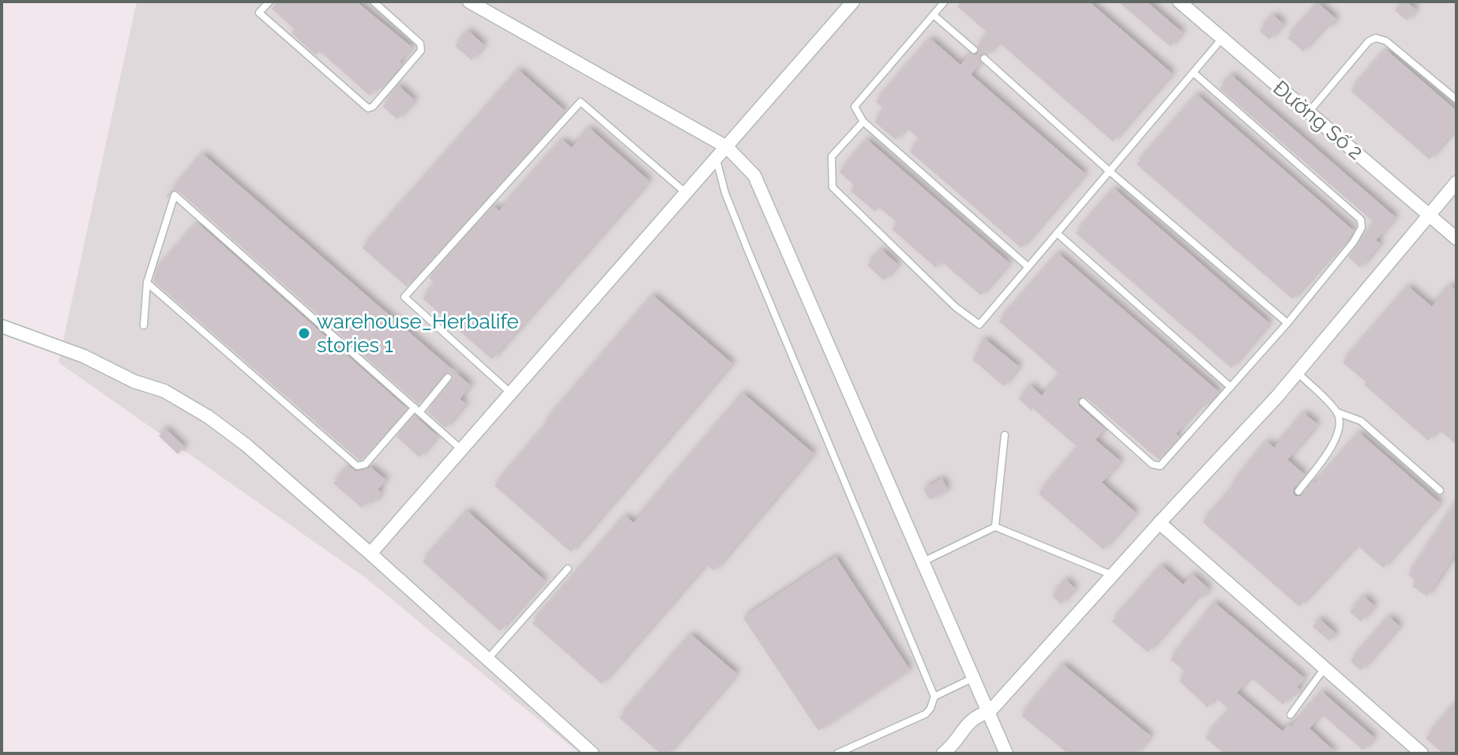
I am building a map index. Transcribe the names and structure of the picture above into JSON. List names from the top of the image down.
{
  "streets": {
    "street": ["Đường Số 2"]
  },
  "places": ["warehouse_Herbalife stories 1"]
}
